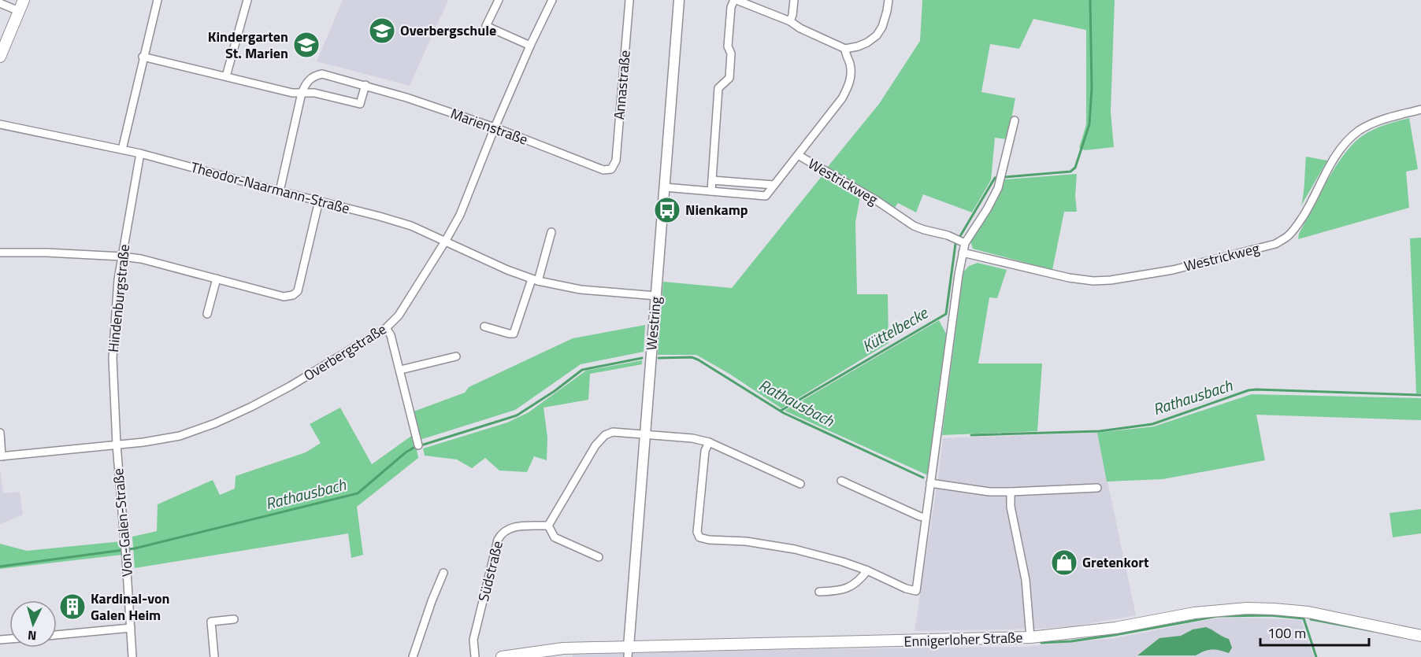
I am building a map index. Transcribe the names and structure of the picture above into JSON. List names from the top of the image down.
{
  "streets": {
    "main road": ["Ennigerloher Straße"],
    "street": [
      "Annastraße",
      "Marienstraße",
      "Westrickweg",
      "Theodor-Naarmann-Straße",
      "Hindenburgstraße",
      "Westring",
      "Overbergstraße",
      "Von-Galen-Straße",
      "Südstraße"
    ]
  },
  "crossings": [
    ["Annastraße", "Marienstraße"],
    ["Marienstraße", "Overbergstraße"],
    ["Theodor-Naarmann-Straße", "Hindenburgstraße"],
    ["Theodor-Naarmann-Straße", "Westring"],
    ["Theodor-Naarmann-Straße", "Overbergstraße"],
    ["Hindenburgstraße", "Overbergstraße"],
    ["Hindenburgstraße", "Von-Galen-Straße"],
    ["Westring", "Ennigerloher Straße"],
    ["Overbergstraße", "Von-Galen-Straße"]
  ],
  "water": ["Küttelbecke", "Rathausbach"],
  "places": {
    "school or university": ["Overbergschule", "Kindergarten St. Marien"],
    "bus stop": ["Nienkamp"],
    "shop": ["Gretenkort"],
    "building": ["Kardinal-von Galen Heim"]
  },
  "scale_bar": "100 m",
  "north": "bottom"
}
